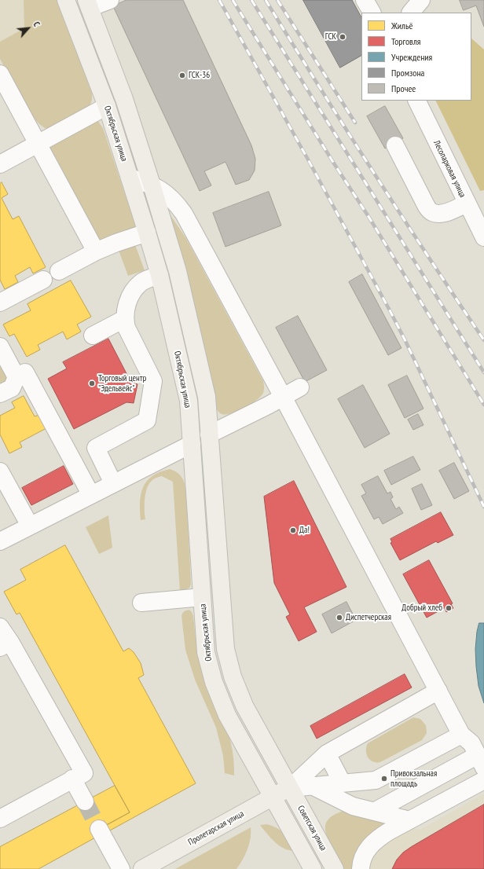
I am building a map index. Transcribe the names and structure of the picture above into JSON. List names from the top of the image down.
{
  "streets": {
    "main road": ["Октябрьская улица", "Пролетарская улица", "Советская улица"],
    "street": ["Лесопарковая улица"]
  },
  "crossings": [
    ["Октябрьская улица", "Пролетарская улица"],
    ["Октябрьская улица", "Советская улица"],
    ["Пролетарская улица", "Советская улица"]
  ],
  "places": [
    "ГСК",
    "ГСК-36",
    "Торговый центр \"Эдельвейс\"",
    "Да!",
    "Добрый хлеб",
    "Диспетчерская",
    "Привокзальная площадь"
  ],
  "legend": [
    "Жильё",
    "Торговля",
    "Учреждения",
    "Промзона",
    "Прочее"
  ],
  "north": "top right"
}
